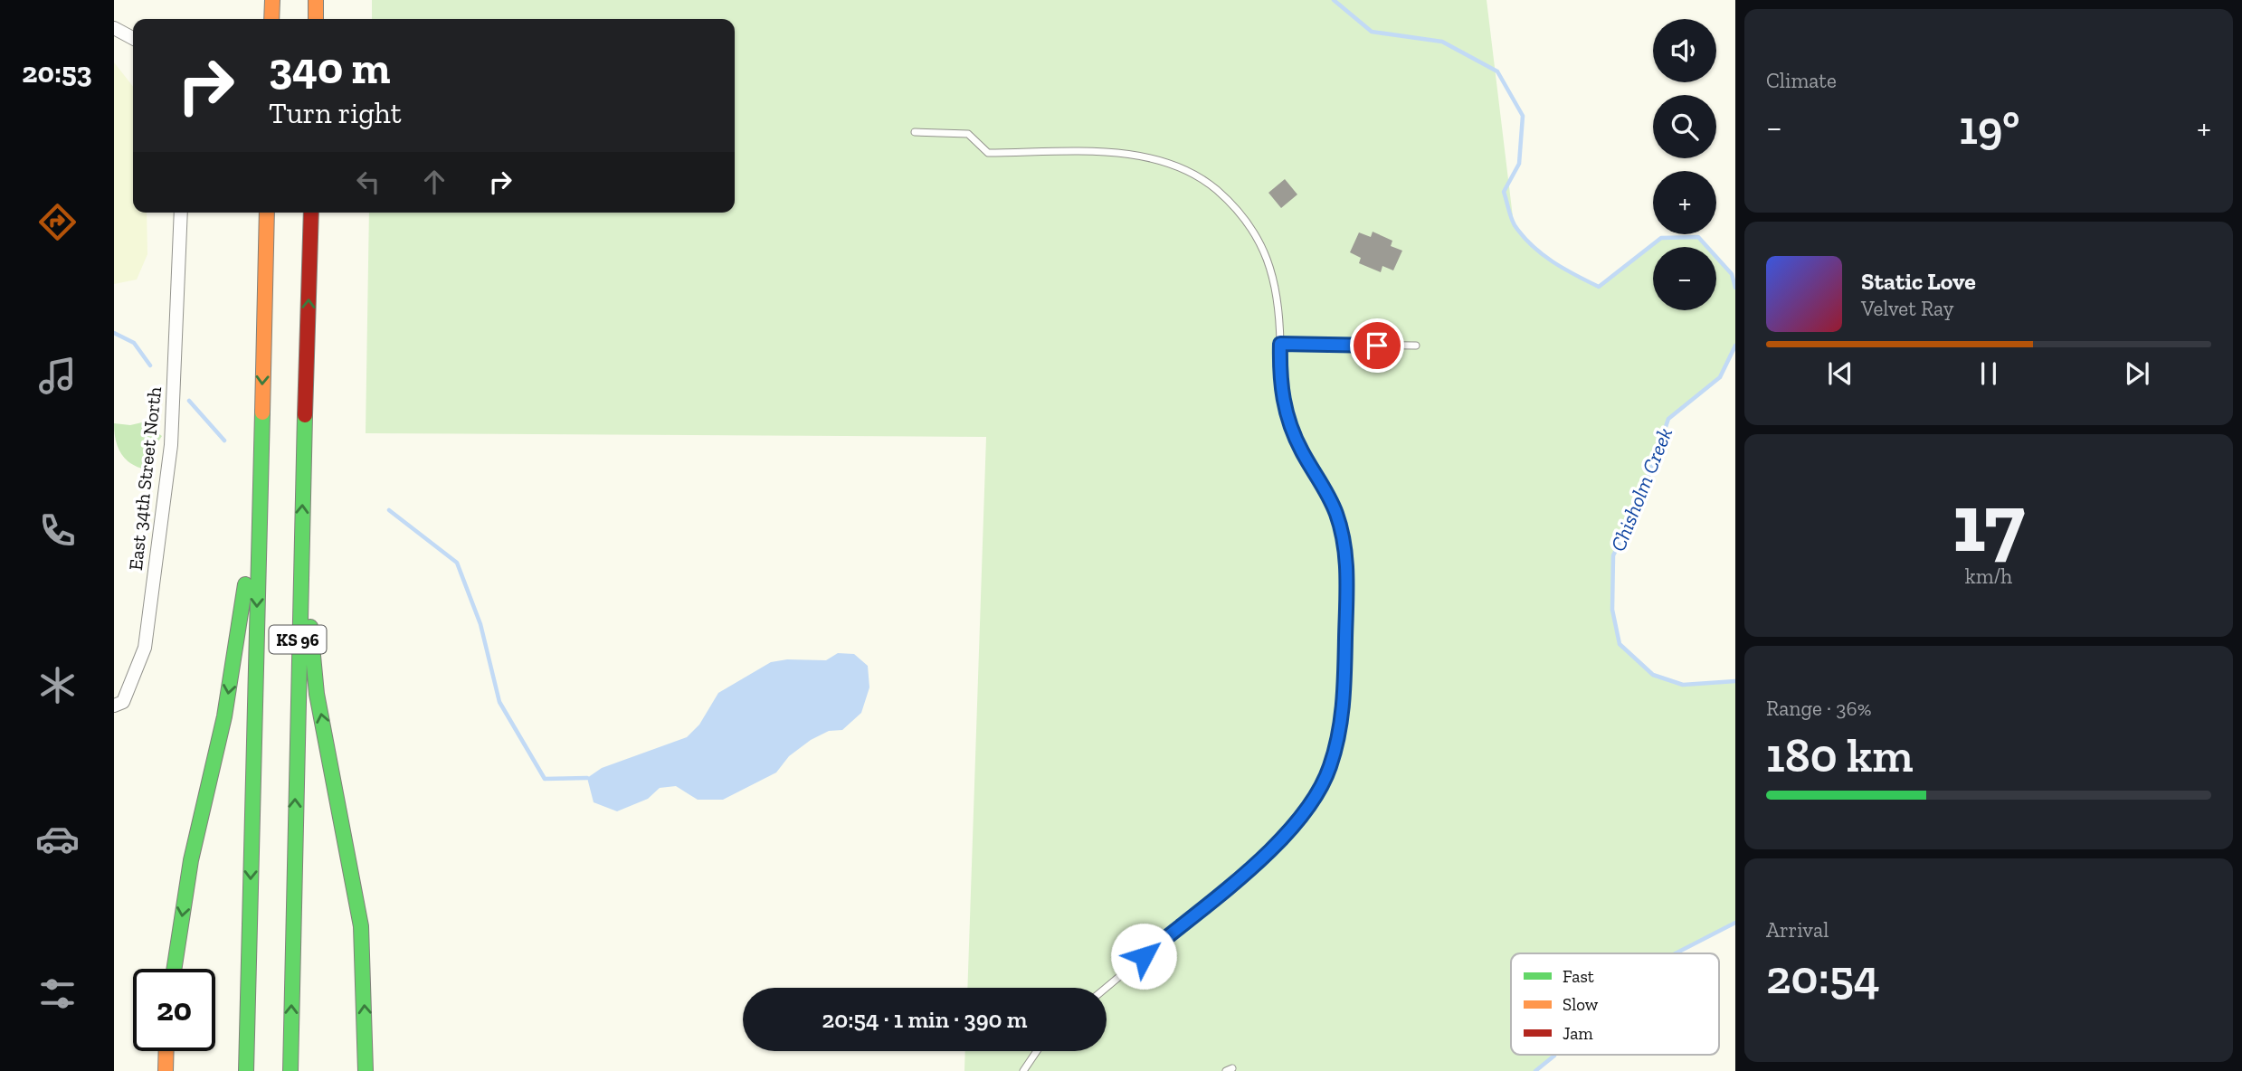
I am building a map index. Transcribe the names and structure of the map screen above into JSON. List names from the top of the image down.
{
  "streets": {
    "highway": ["KS 96"],
    "street": ["East 34th Street North"]
  },
  "water": ["Chisholm Creek"],
  "legend": ["Fast", "Slow", "Jam"],
  "page": {
    "tabs": "20:53",
    "tile": [
      "Climate",
      ["17", "km/h"],
      ["Range · 36%", "180 km"],
      ["Arrival", "20:54"]
    ],
    "map_buttons": ["+", "−"],
    "turn": ["340 m", "Turn right"],
    "heat": ["−", "19°", "+"],
    "song": ["Static Love", "Velvet Ray"],
    "limit": "20",
    "trip": "20:54 · 1 min · 390 m"
  }
}
